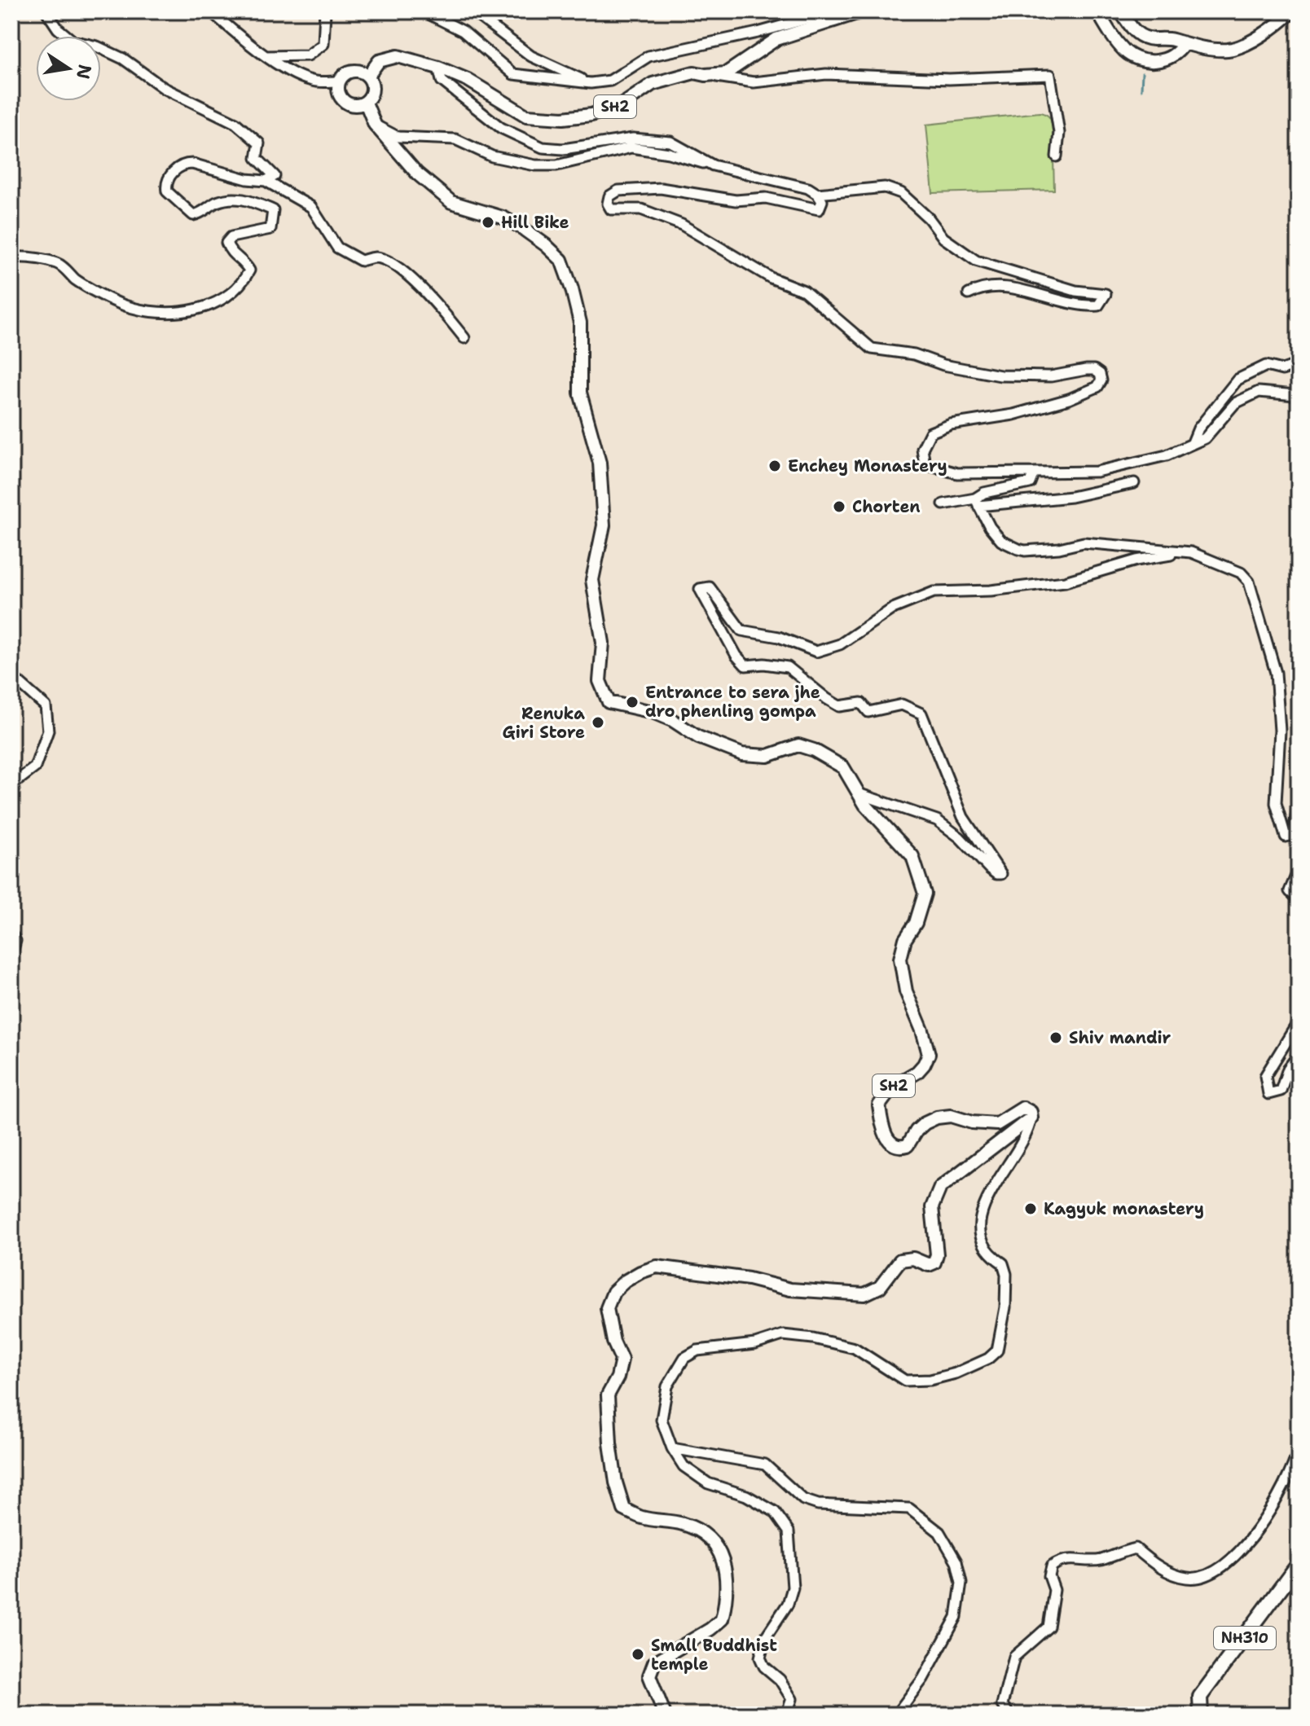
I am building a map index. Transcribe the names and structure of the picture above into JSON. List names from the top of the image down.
{
  "streets": {
    "highway": ["NH310"],
    "main road": ["SH2"]
  },
  "places": [
    "Hill Bike",
    "Enchey Monastery",
    "Chorten",
    "Entrance to sera jhe dro phenling gompa",
    "Renuka Giri Store",
    "Shiv mandir",
    "Kagyuk monastery",
    "Small Buddhist temple"
  ],
  "north": "right"
}
